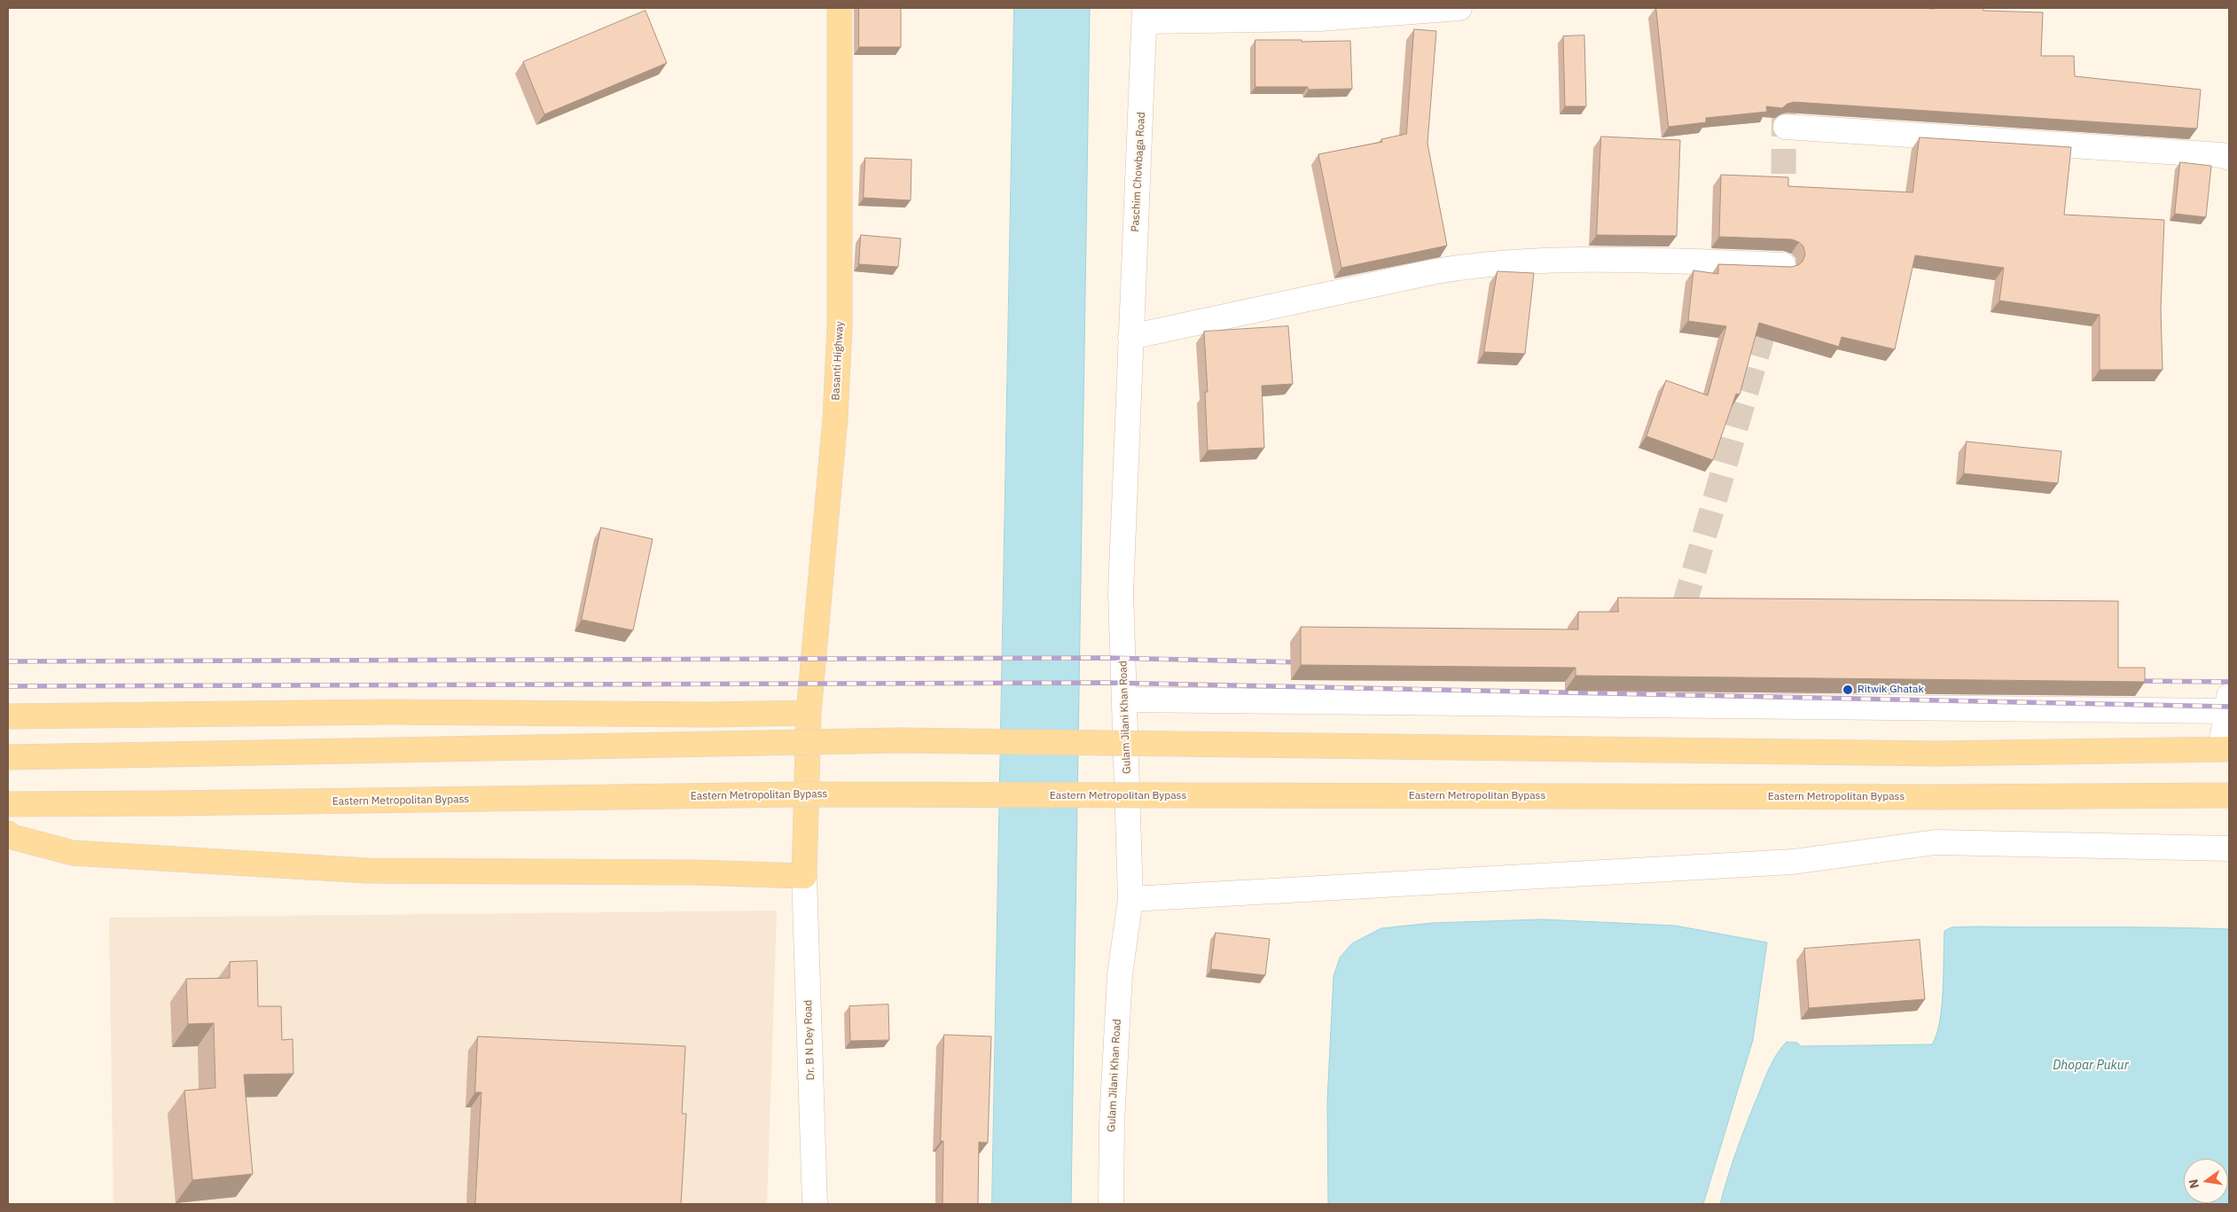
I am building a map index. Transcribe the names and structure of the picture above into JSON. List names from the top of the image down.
{
  "streets": {
    "main road": ["Basanti Highway", "Eastern Metropolitan Bypass"],
    "street": ["Paschim Chowbaga Road", "Gulam Jilani Khan Road", "Dr. B N Dey Road"]
  },
  "crossings": [
    ["Paschim Chowbaga Road", "Gulam Jilani Khan Road"],
    ["Basanti Highway", "Dr. B N Dey Road"]
  ],
  "water": ["Dhopar Pukur"],
  "places": ["Ritwik Ghatak"],
  "north": "left"
}
